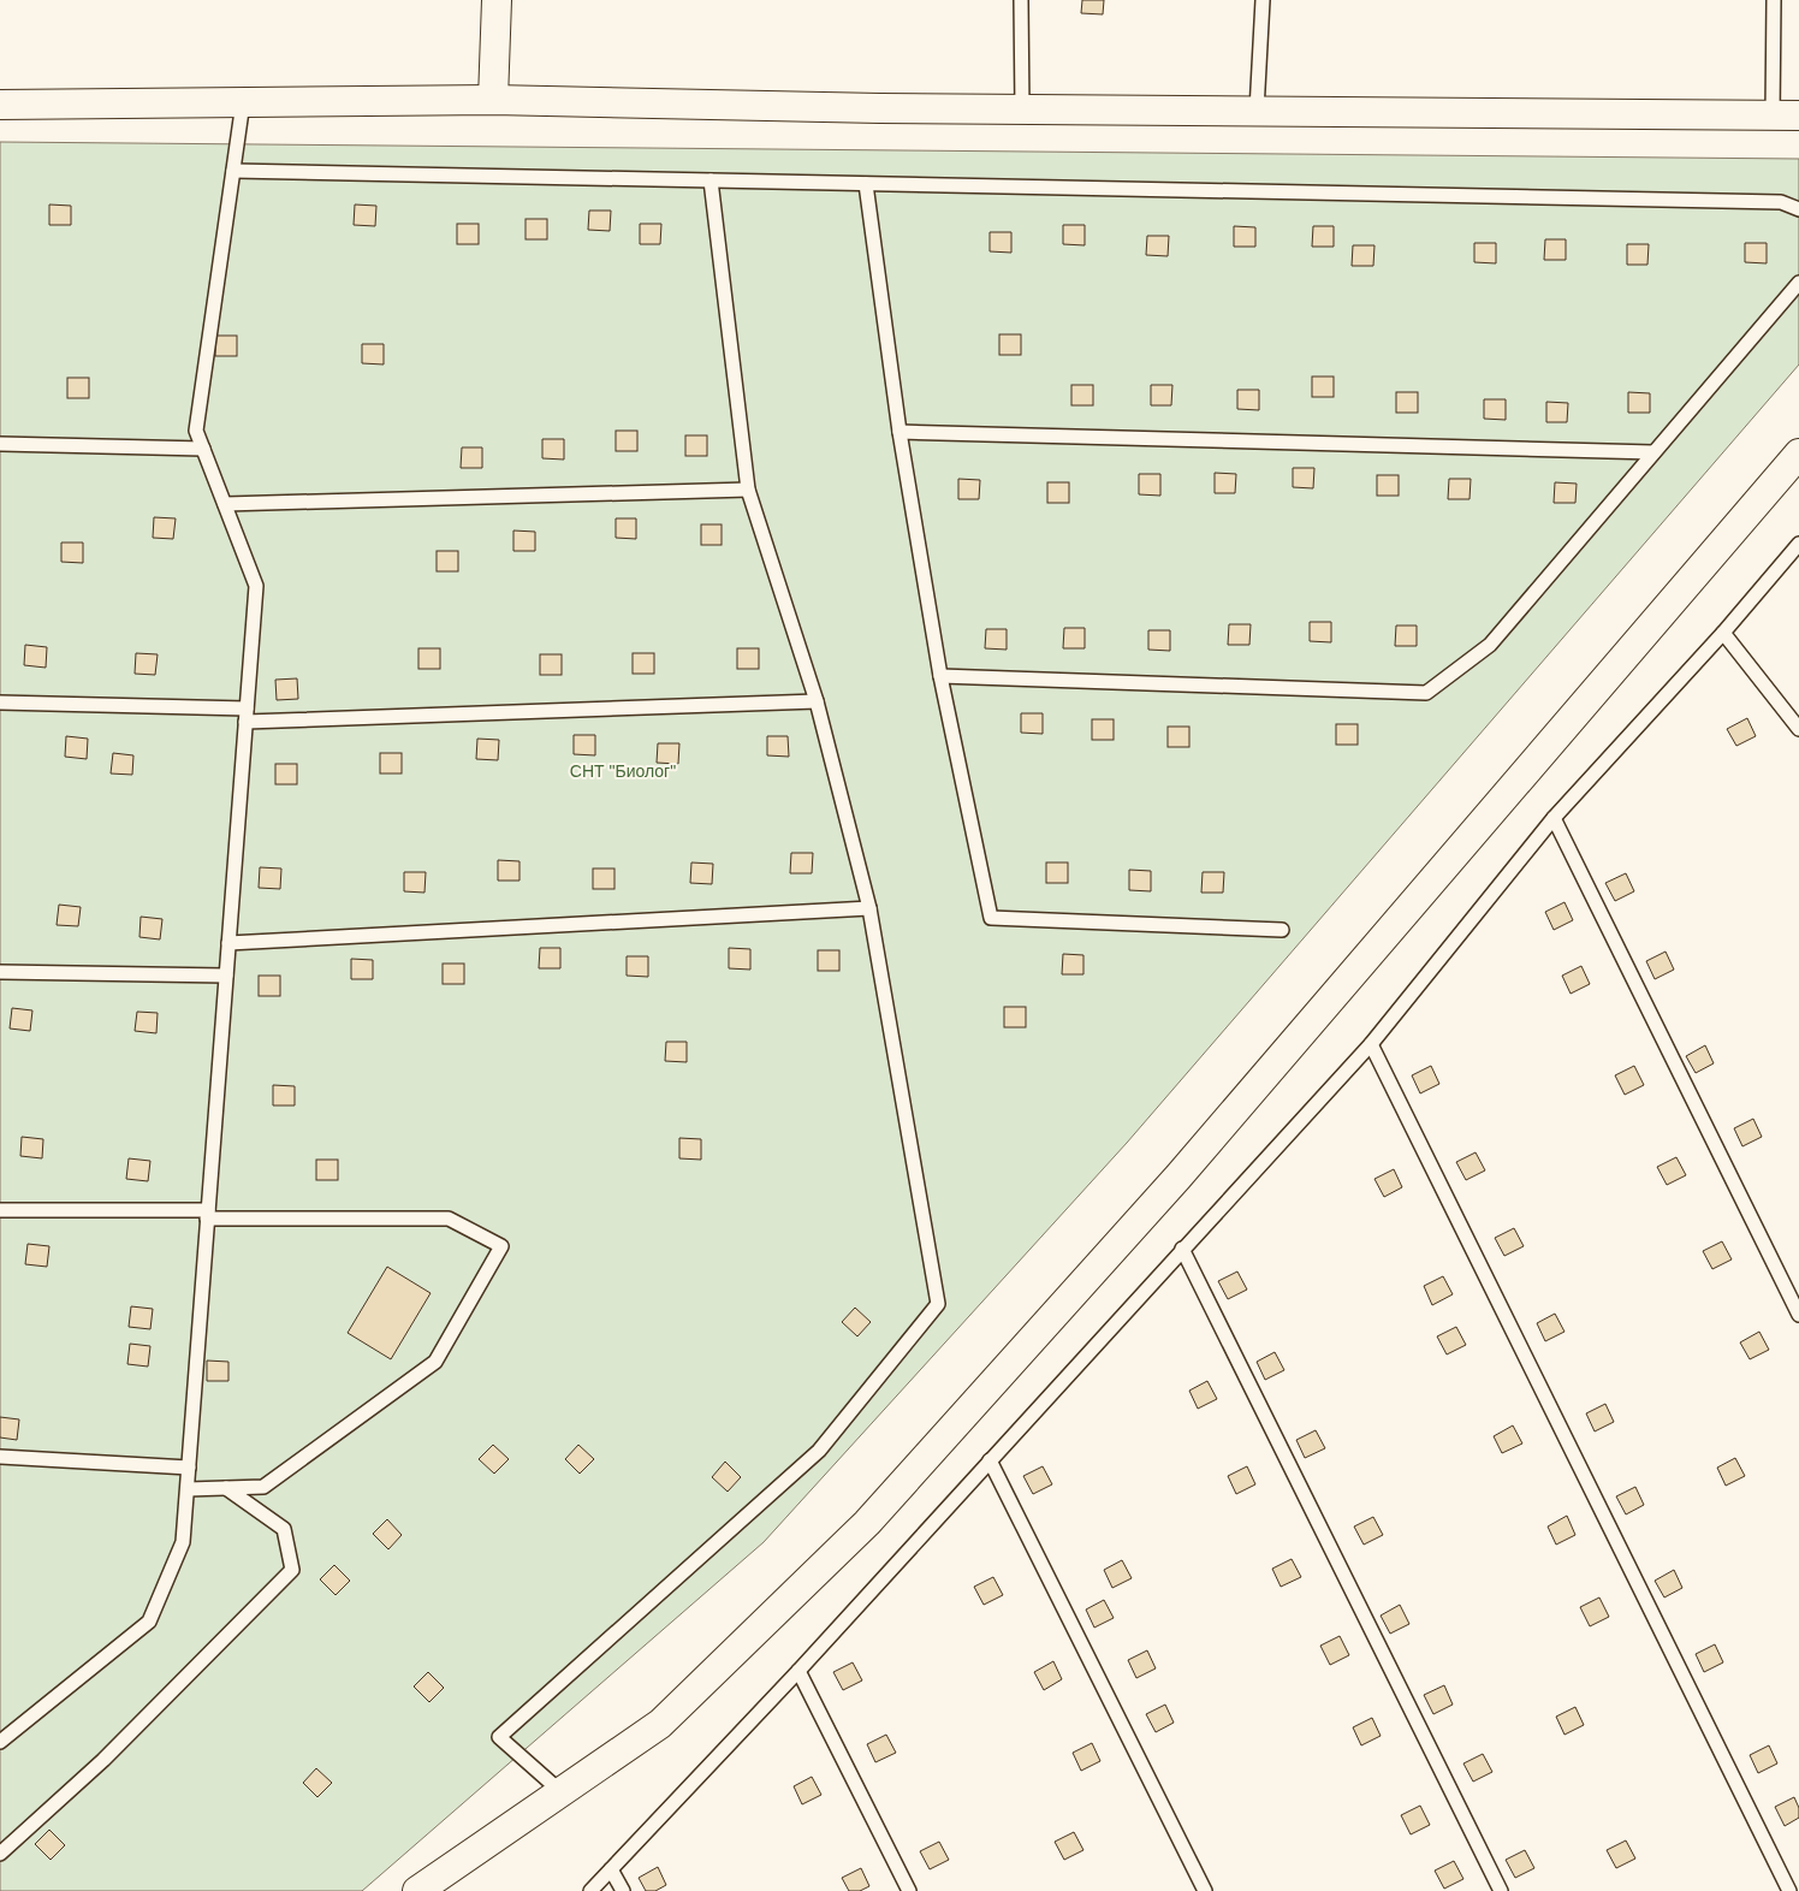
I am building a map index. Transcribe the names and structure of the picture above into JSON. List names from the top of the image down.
{
  "parks": ["СНТ \"Биолог\""]
}
